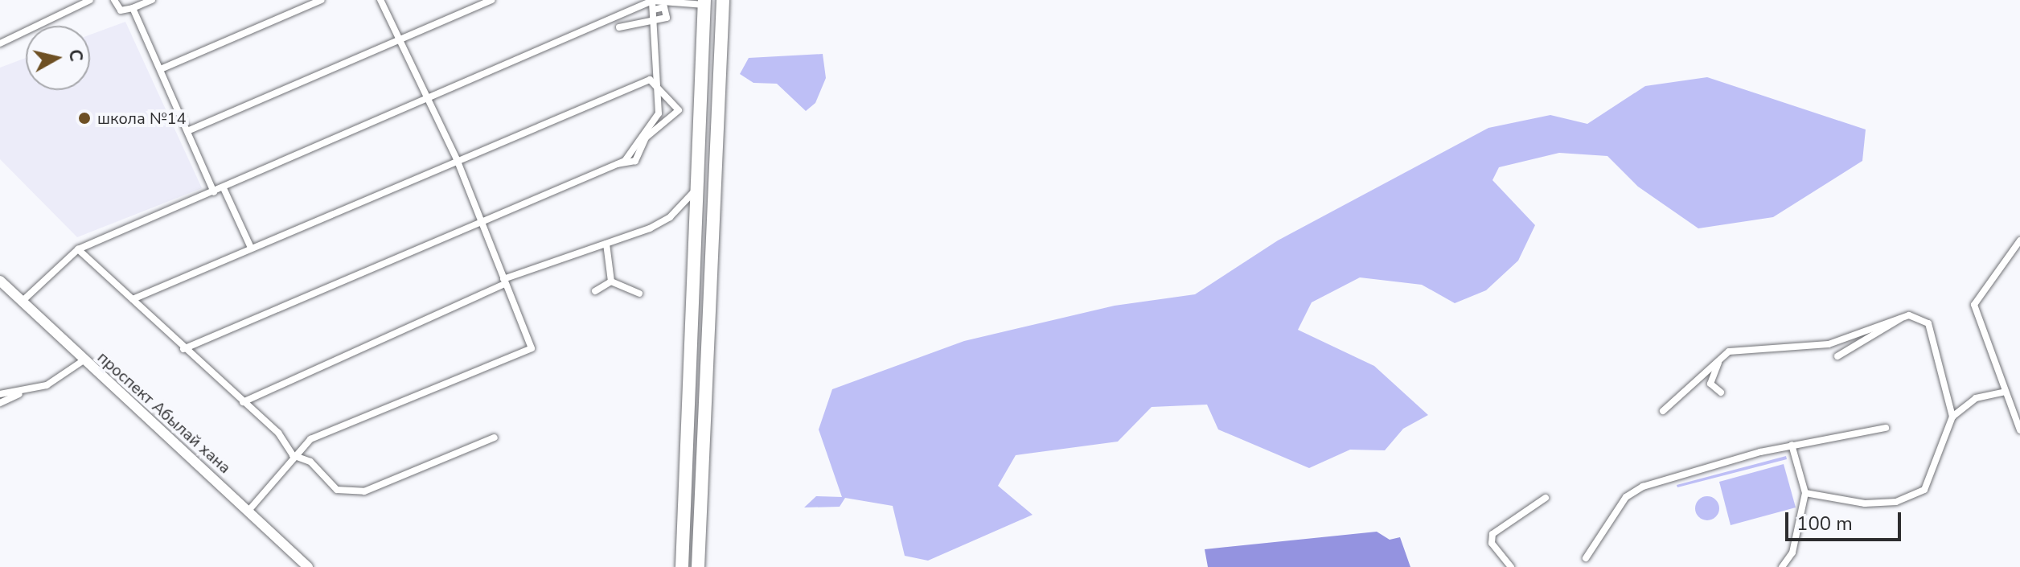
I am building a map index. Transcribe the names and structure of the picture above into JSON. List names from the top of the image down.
{
  "streets": {
    "main road": ["проспект Абылай хана"]
  },
  "places": ["школа №14"],
  "scale_bar": "100 m",
  "north": "right"
}
